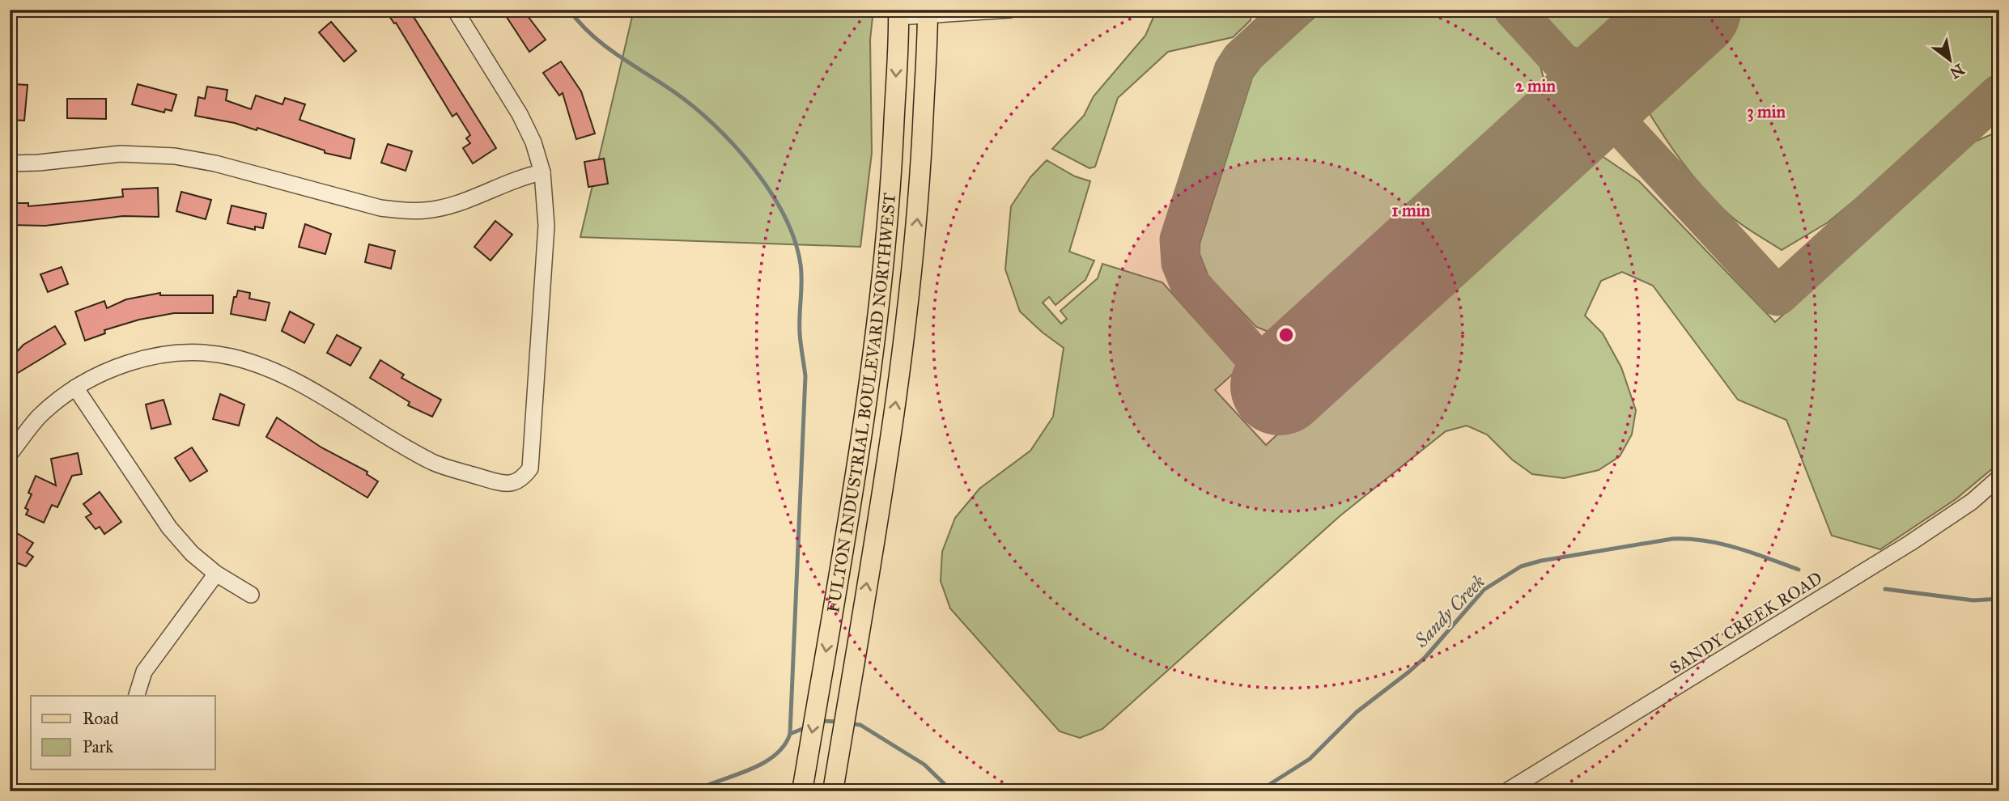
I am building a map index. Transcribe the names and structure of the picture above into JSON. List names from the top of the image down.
{
  "streets": {
    "main road": ["FULTON INDUSTRIAL BOULEVARD NORTHWEST"],
    "street": ["SANDY CREEK ROAD"]
  },
  "water": ["Sandy Creek"],
  "legend": ["Road", "Park"],
  "north": "bottom right",
  "rings": ["2 min", "3 min", "1 min"]
}
